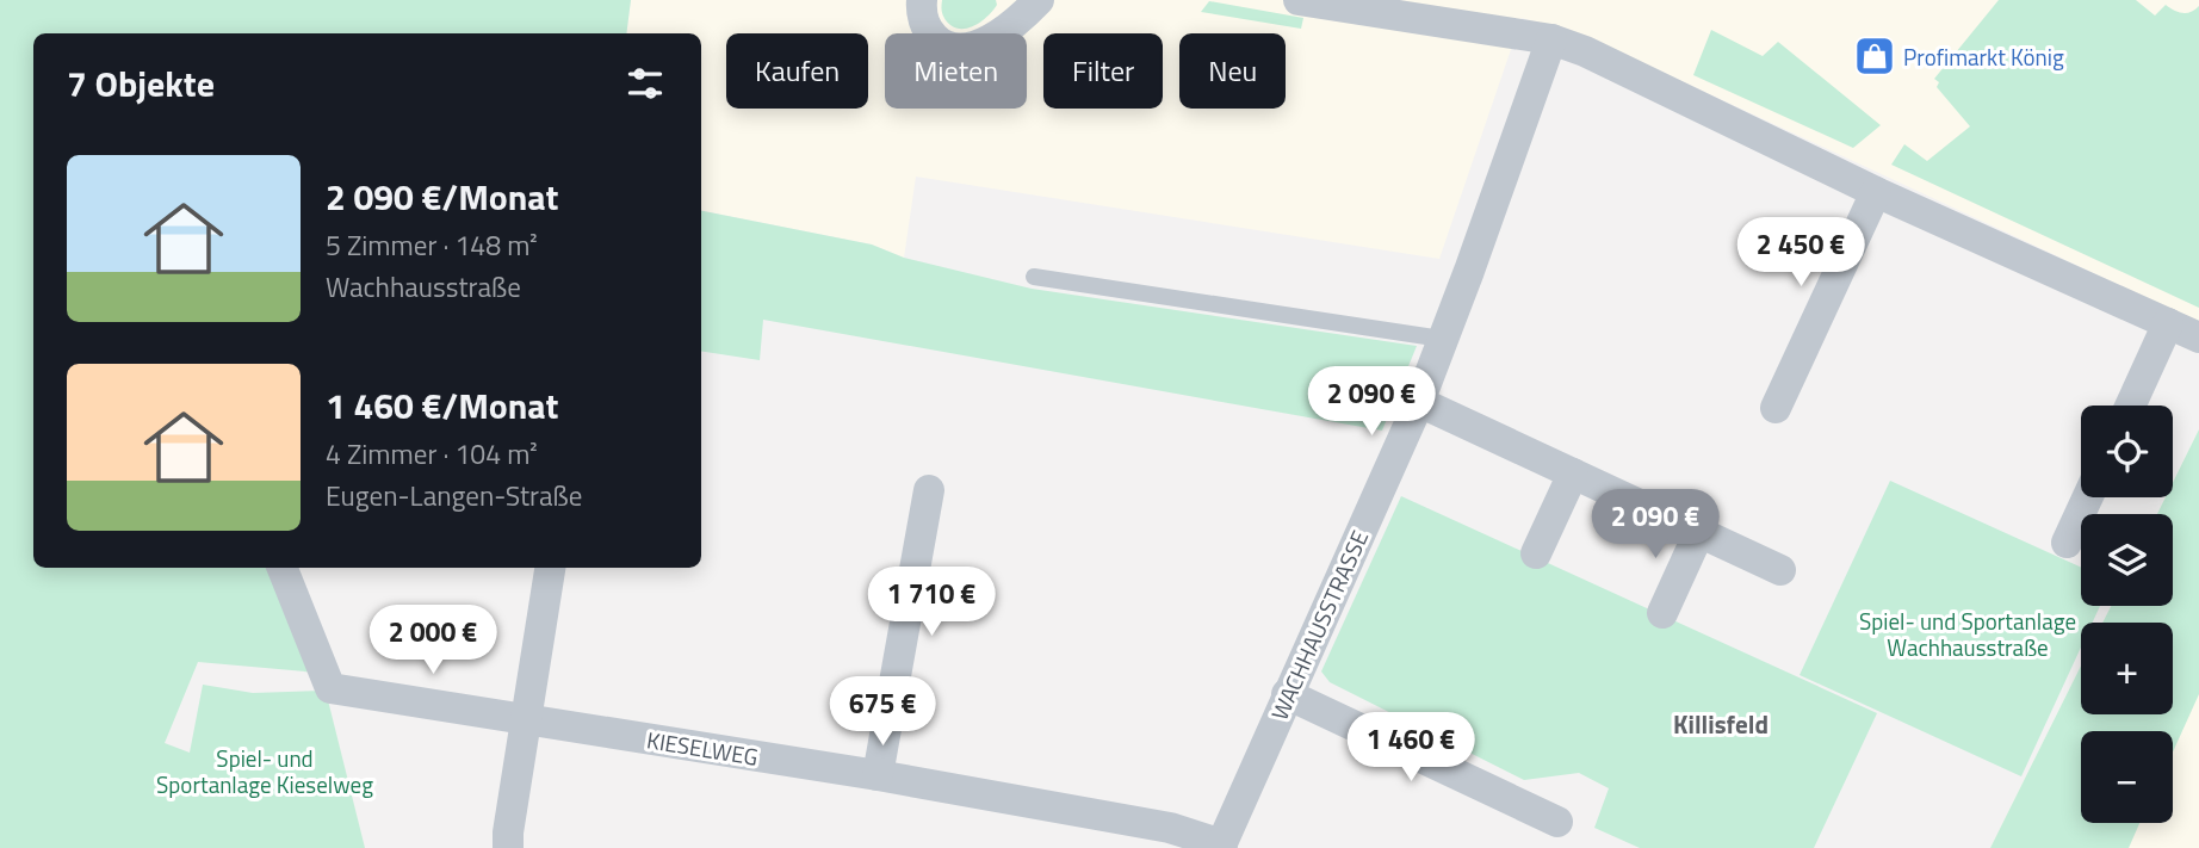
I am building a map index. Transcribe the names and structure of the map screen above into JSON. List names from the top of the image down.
{
  "streets": {
    "street": ["WACHHAUSSTRASSE", "KIESELWEG"]
  },
  "crossings": [
    ["WACHHAUSSTRASSE", "KIESELWEG"]
  ],
  "districts": ["Killisfeld"],
  "parks": ["Spiel- und Sportanlage Wachhausstraße", "Spiel- und Sportanlage Kieselweg"],
  "places": {
    "shop": ["Profimarkt König"]
  },
  "page": {
    "chip": [
      "Kaufen",
      "Mieten",
      "Filter",
      "Neu"
    ],
    "heading": "7 Objekte",
    "list": [
      {
        "name": "2 090 €/Monat",
        "note": "5 Zimmer · 148 m² · Wachhausstraße"
      },
      {
        "name": "1 460 €/Monat",
        "note": "4 Zimmer · 104 m² · Eugen-Langen-Straße"
      }
    ],
    "price": [
      "2 450 €",
      "2 090 €",
      "2 090 €",
      "1 710 €",
      "2 000 €",
      "675 €",
      "1 460 €"
    ],
    "map_buttons": ["+", "−"]
  }
}
